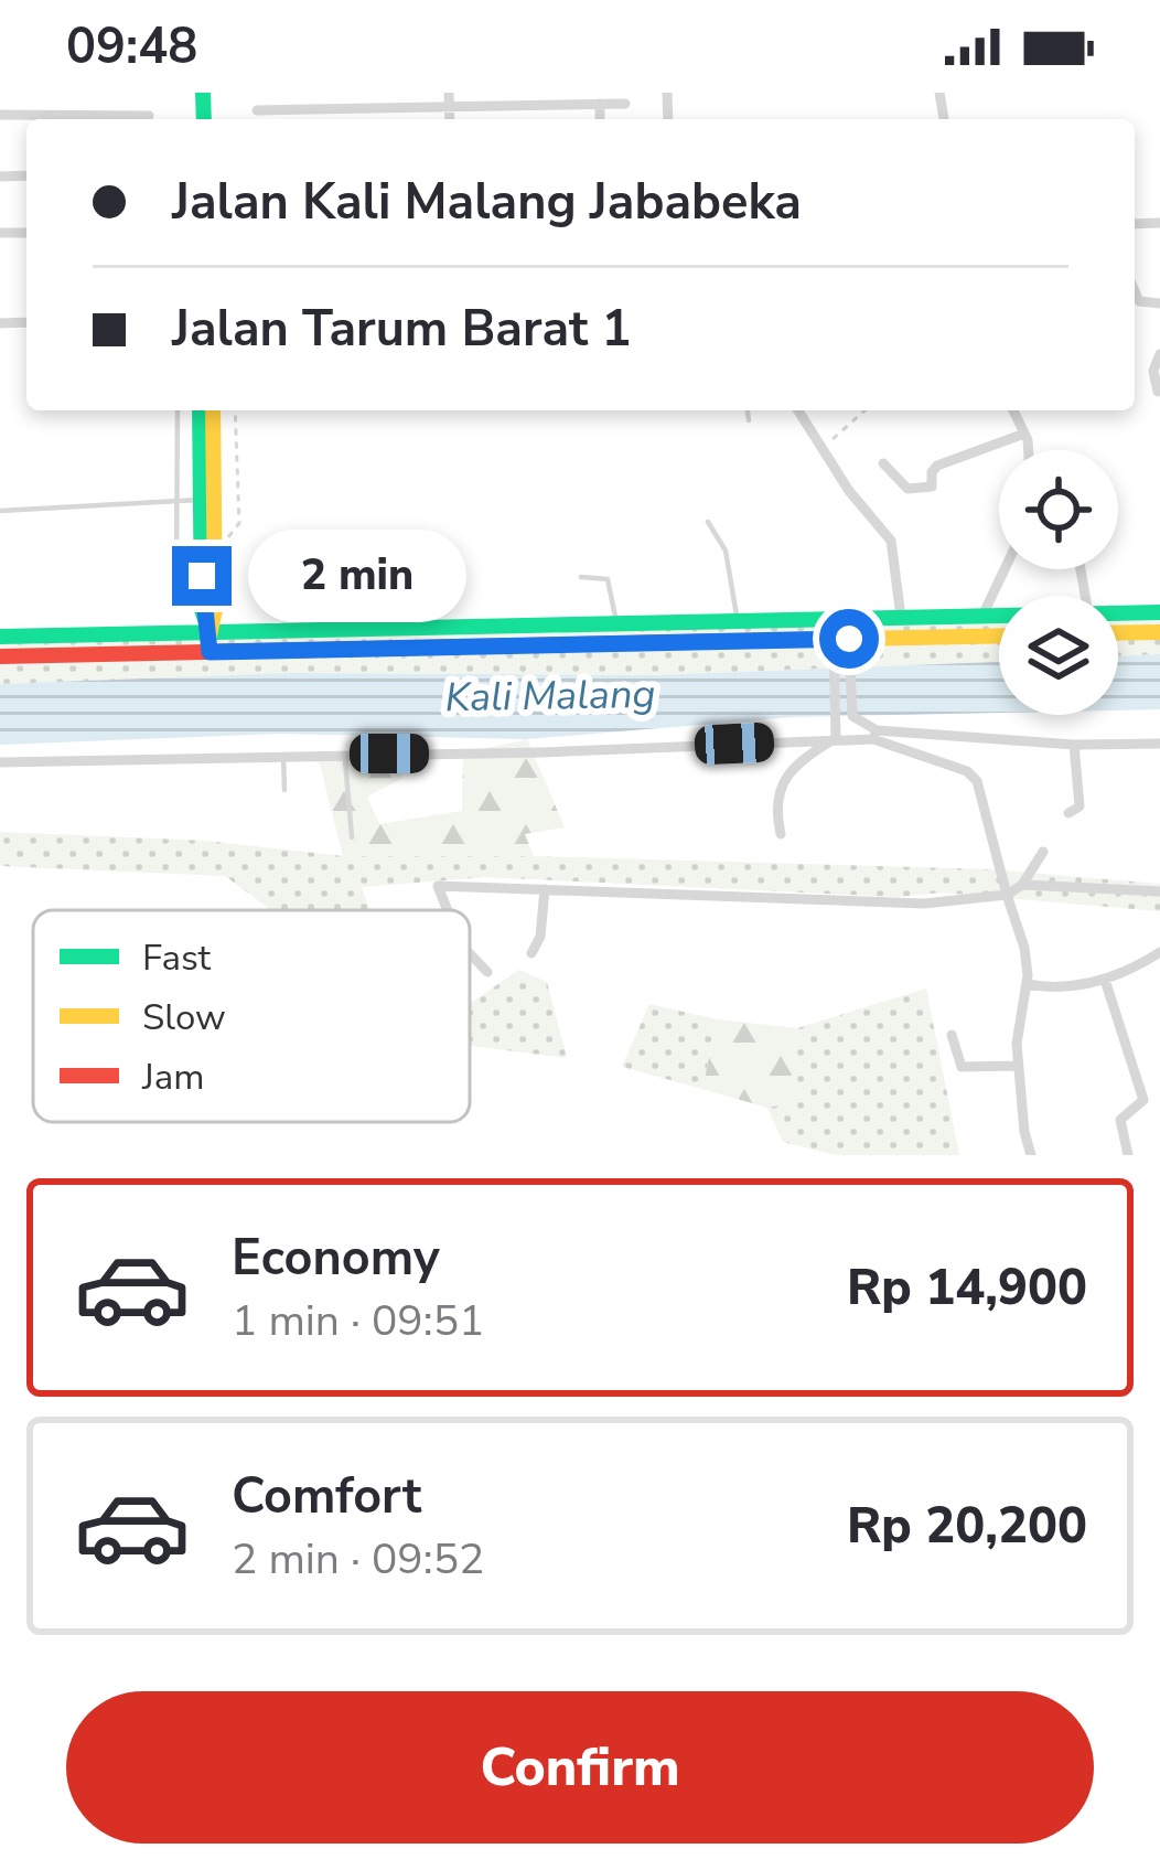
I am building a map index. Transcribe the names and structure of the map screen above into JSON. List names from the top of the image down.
{
  "water": ["Kali Malang"],
  "legend": ["Fast", "Slow", "Jam"],
  "page": {
    "status": "09:48",
    "banner": ["Jalan Kali Malang Jababeka", "Jalan Tarum Barat 1"],
    "bubble": "2 min",
    "list": [
      {
        "name": "Economy",
        "note": "1 min · 09:51",
        "value": "Rp 14,900"
      },
      {
        "name": "Comfort",
        "note": "2 min · 09:52",
        "value": "Rp 20,200"
      }
    ],
    "buttons": "Confirm"
  }
}
